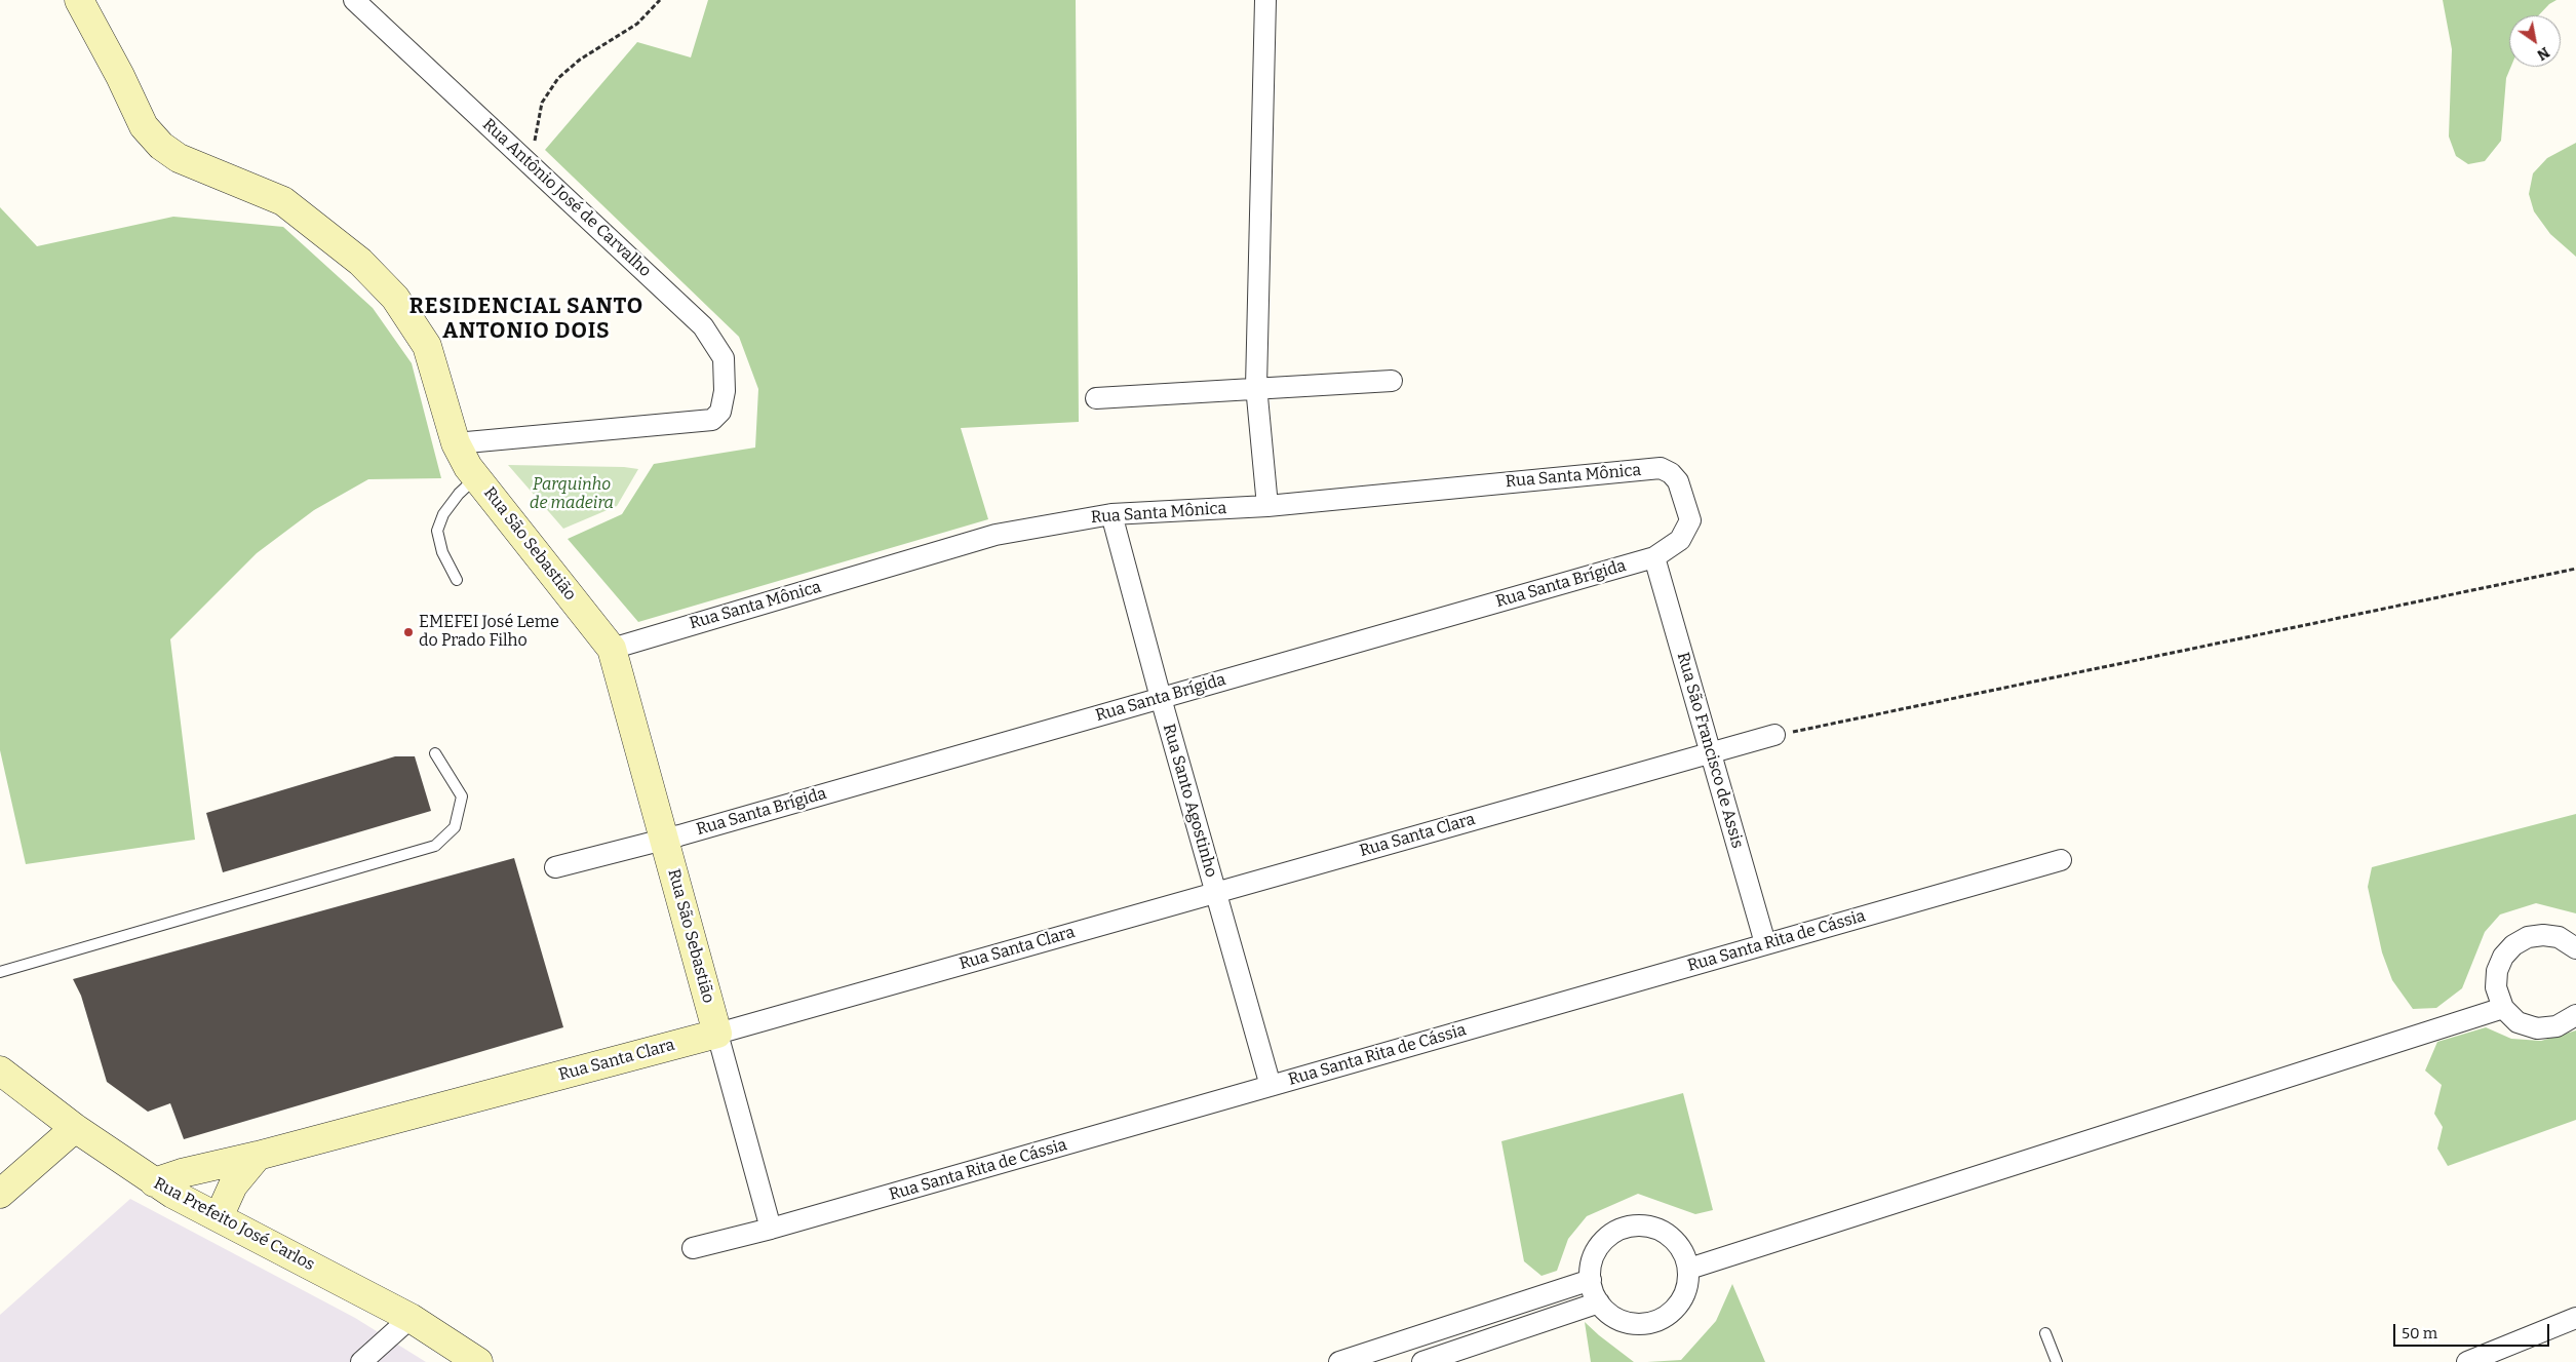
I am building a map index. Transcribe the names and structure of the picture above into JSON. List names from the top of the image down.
{
  "streets": {
    "street": [
      "Rua Antônio José de Carvalho",
      "Rua Santa Mônica",
      "Rua São Sebastião",
      "Rua Santa Brígida",
      "Rua São Francisco de Assis",
      "Rua Santo Agostinho",
      "Rua Santa Clara",
      "Rua Santa Rita de Cássia",
      "Rua Prefeito José Carlos"
    ]
  },
  "crossings": [
    ["Rua Antônio José de Carvalho", "Rua São Sebastião"],
    ["Rua Santa Mônica", "Rua São Sebastião"],
    ["Rua Santa Mônica", "Rua Santa Brígida"],
    ["Rua Santa Mônica", "Rua Santo Agostinho"],
    ["Rua São Sebastião", "Rua Santa Brígida"],
    ["Rua São Sebastião", "Rua Santa Clara"],
    ["Rua São Sebastião", "Rua Santa Rita de Cássia"],
    ["Rua Santa Brígida", "Rua São Francisco de Assis"],
    ["Rua Santa Brígida", "Rua Santo Agostinho"],
    ["Rua São Francisco de Assis", "Rua Santa Clara"],
    ["Rua São Francisco de Assis", "Rua Santa Rita de Cássia"],
    ["Rua Santo Agostinho", "Rua Santa Clara"],
    ["Rua Santo Agostinho", "Rua Santa Rita de Cássia"],
    ["Rua Santa Clara", "Rua Prefeito José Carlos"]
  ],
  "districts": ["RESIDENCIAL SANTO ANTONIO DOIS"],
  "parks": ["Parquinho de madeira"],
  "places": ["EMEFEI José Leme do Prado Filho"],
  "scale_bar": "50 m",
  "north": "bottom right"
}
